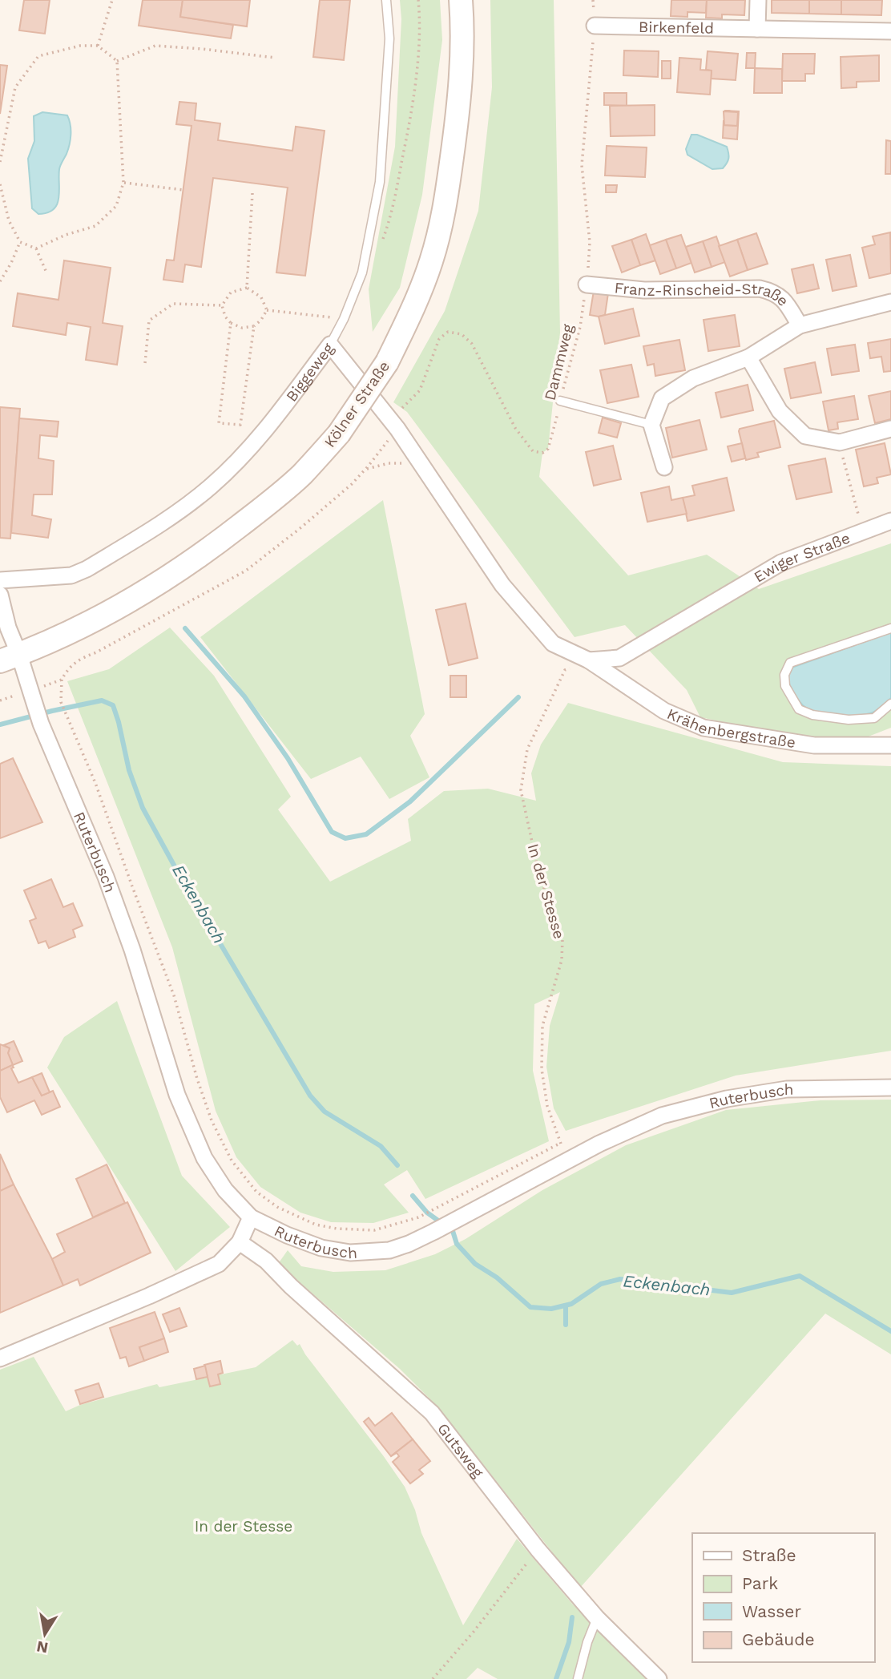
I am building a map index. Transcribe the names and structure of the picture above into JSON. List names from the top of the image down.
{
  "streets": {
    "main road": ["Kölner Straße"],
    "street": [
      "Birkenfeld",
      "Franz-Rinscheid-Straße",
      "Biggeweg",
      "Ewiger Straße",
      "Krähenbergstraße",
      "Ruterbusch",
      "Gutsweg"
    ],
    "path": ["Dammweg", "In der Stesse"]
  },
  "crossings": [
    ["Birkenfeld", "Dammweg"],
    ["Franz-Rinscheid-Straße", "Dammweg"],
    ["Dammweg", "Krähenbergstraße"],
    ["Biggeweg", "Krähenbergstraße"],
    ["Kölner Straße", "Ruterbusch"],
    ["Ewiger Straße", "Krähenbergstraße"],
    ["Ewiger Straße", "In der Stesse"],
    ["Krähenbergstraße", "In der Stesse"]
  ],
  "water": ["Eckenbach"],
  "parks": ["In der Stesse"],
  "legend": [
    "Straße",
    "Park",
    "Wasser",
    "Gebäude"
  ],
  "north": "bottom"
}
